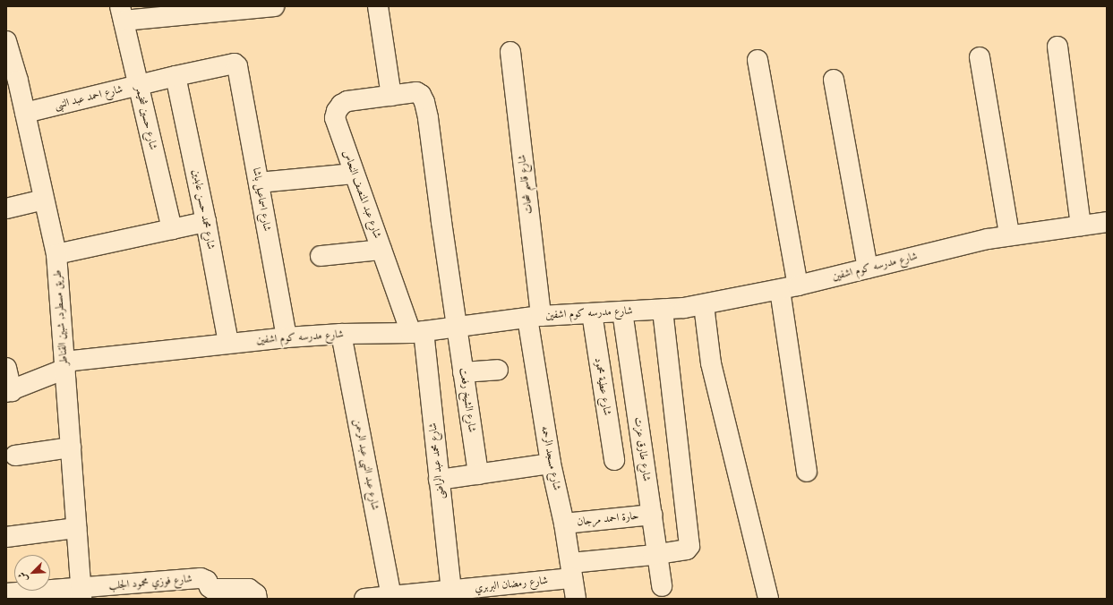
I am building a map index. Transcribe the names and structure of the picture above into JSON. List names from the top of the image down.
{
  "streets": {
    "street": [
      "شارع احمد عبد النبى",
      "شارع حسين شخيمر",
      "شارع قاسم شحات",
      "شارع عبد المنصف النحاس",
      "شارع اسماعيل باشا",
      "شارع محمد حسن عابدين",
      "شارع مدرسه كوم اشفين",
      "طريق مسطرد, شبين القناطر",
      "شارع عطية محمود",
      "شارع الشيخ رفعت",
      "شارع طارق عزت",
      "شارع مسجد الرحمه",
      "شارع محمد عبد الراضى",
      "شارع عبد النبى عبد الرحمن",
      "حارة احمد مرجان",
      "شارع فوزي محمود الجلب",
      "شارع رمضان البربري"
    ]
  },
  "crossings": [
    ["شارع احمد عبد النبى", "شارع حسين شخيمر"],
    ["شارع احمد عبد النبى", "شارع اسماعيل باشا"],
    ["شارع احمد عبد النبى", "شارع محمد حسن عابدين"],
    ["شارع احمد عبد النبى", "طريق مسطرد, شبين القناطر"],
    ["شارع قاسم شحات", "شارع مدرسه كوم اشفين"],
    ["شارع قاسم شحات", "شارع مسجد الرحمه"],
    ["شارع عبد المنصف النحاس", "شارع مدرسه كوم اشفين"],
    ["شارع عبد المنصف النحاس", "شارع الشيخ رفعت"],
    ["شارع عبد المنصف النحاس", "شارع محمد عبد الراضى"],
    ["شارع اسماعيل باشا", "شارع مدرسه كوم اشفين"],
    ["شارع محمد حسن عابدين", "شارع مدرسه كوم اشفين"],
    ["شارع مدرسه كوم اشفين", "طريق مسطرد, شبين القناطر"],
    ["شارع مدرسه كوم اشفين", "شارع عطية محمود"],
    ["شارع مدرسه كوم اشفين", "شارع الشيخ رفعت"],
    ["شارع مدرسه كوم اشفين", "شارع طارق عزت"],
    ["شارع مدرسه كوم اشفين", "شارع مسجد الرحمه"],
    ["شارع مدرسه كوم اشفين", "شارع محمد عبد الراضى"],
    ["شارع مدرسه كوم اشفين", "شارع عبد النبى عبد الرحمن"],
    ["شارع مدرسه كوم اشفين", "شارع رمضان البربري"],
    ["طريق مسطرد, شبين القناطر", "شارع فوزي محمود الجلب"],
    ["شارع طارق عزت", "حارة احمد مرجان"],
    ["شارع طارق عزت", "شارع رمضان البربري"],
    ["شارع مسجد الرحمه", "حارة احمد مرجان"],
    ["شارع مسجد الرحمه", "شارع رمضان البربري"],
    ["شارع محمد عبد الراضى", "شارع رمضان البربري"],
    ["شارع عبد النبى عبد الرحمن", "شارع رمضان البربري"]
  ],
  "north": "bottom left"
}
